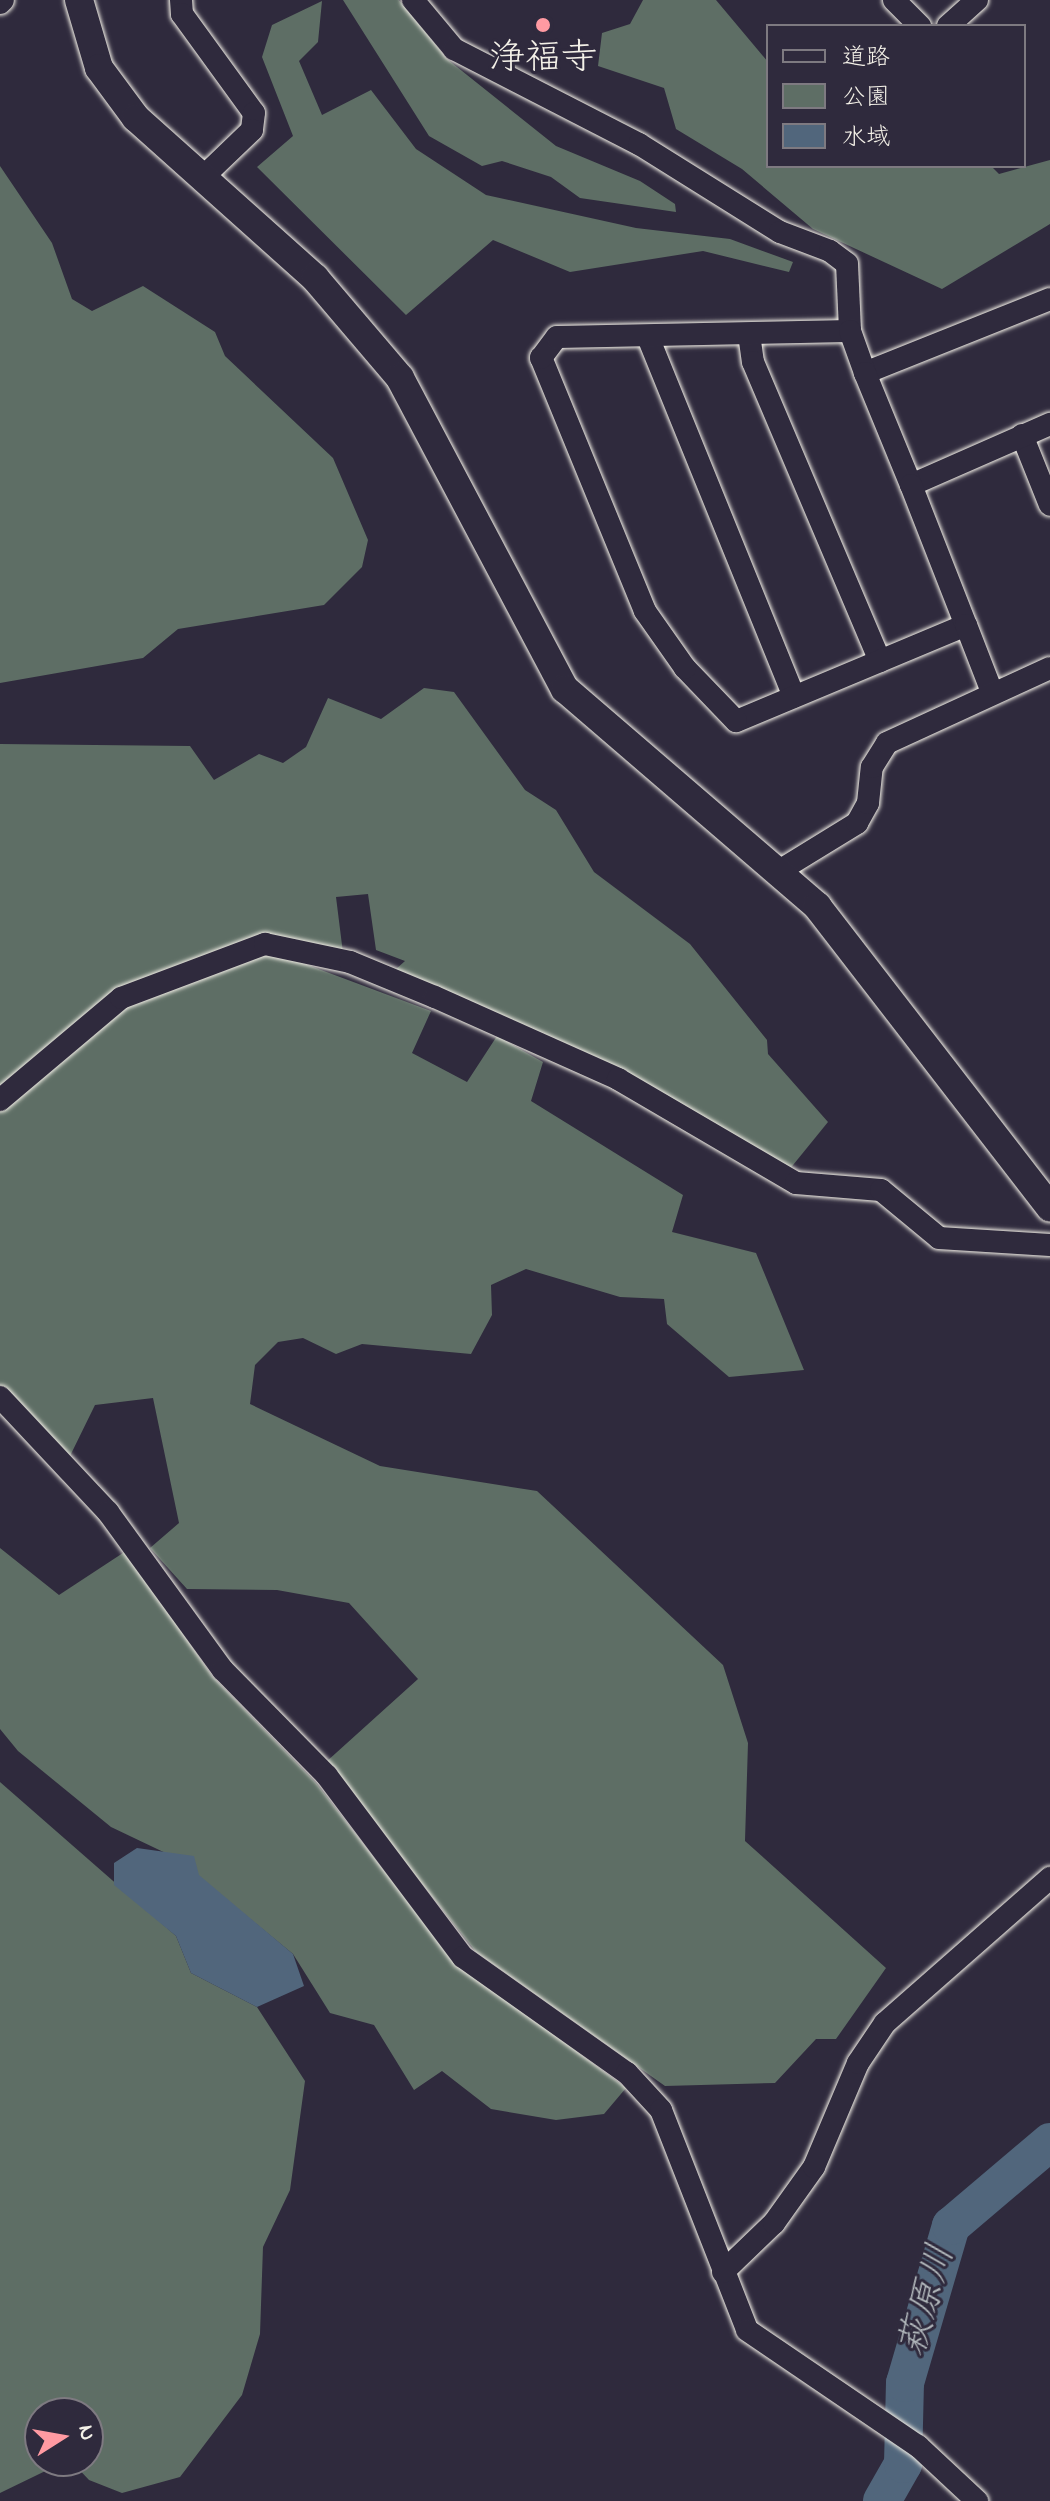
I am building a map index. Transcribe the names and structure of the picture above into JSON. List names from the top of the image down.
{
  "water": ["萩原川"],
  "places": ["浄福寺"],
  "legend": ["道路", "公園", "水域"],
  "north": "right"
}
